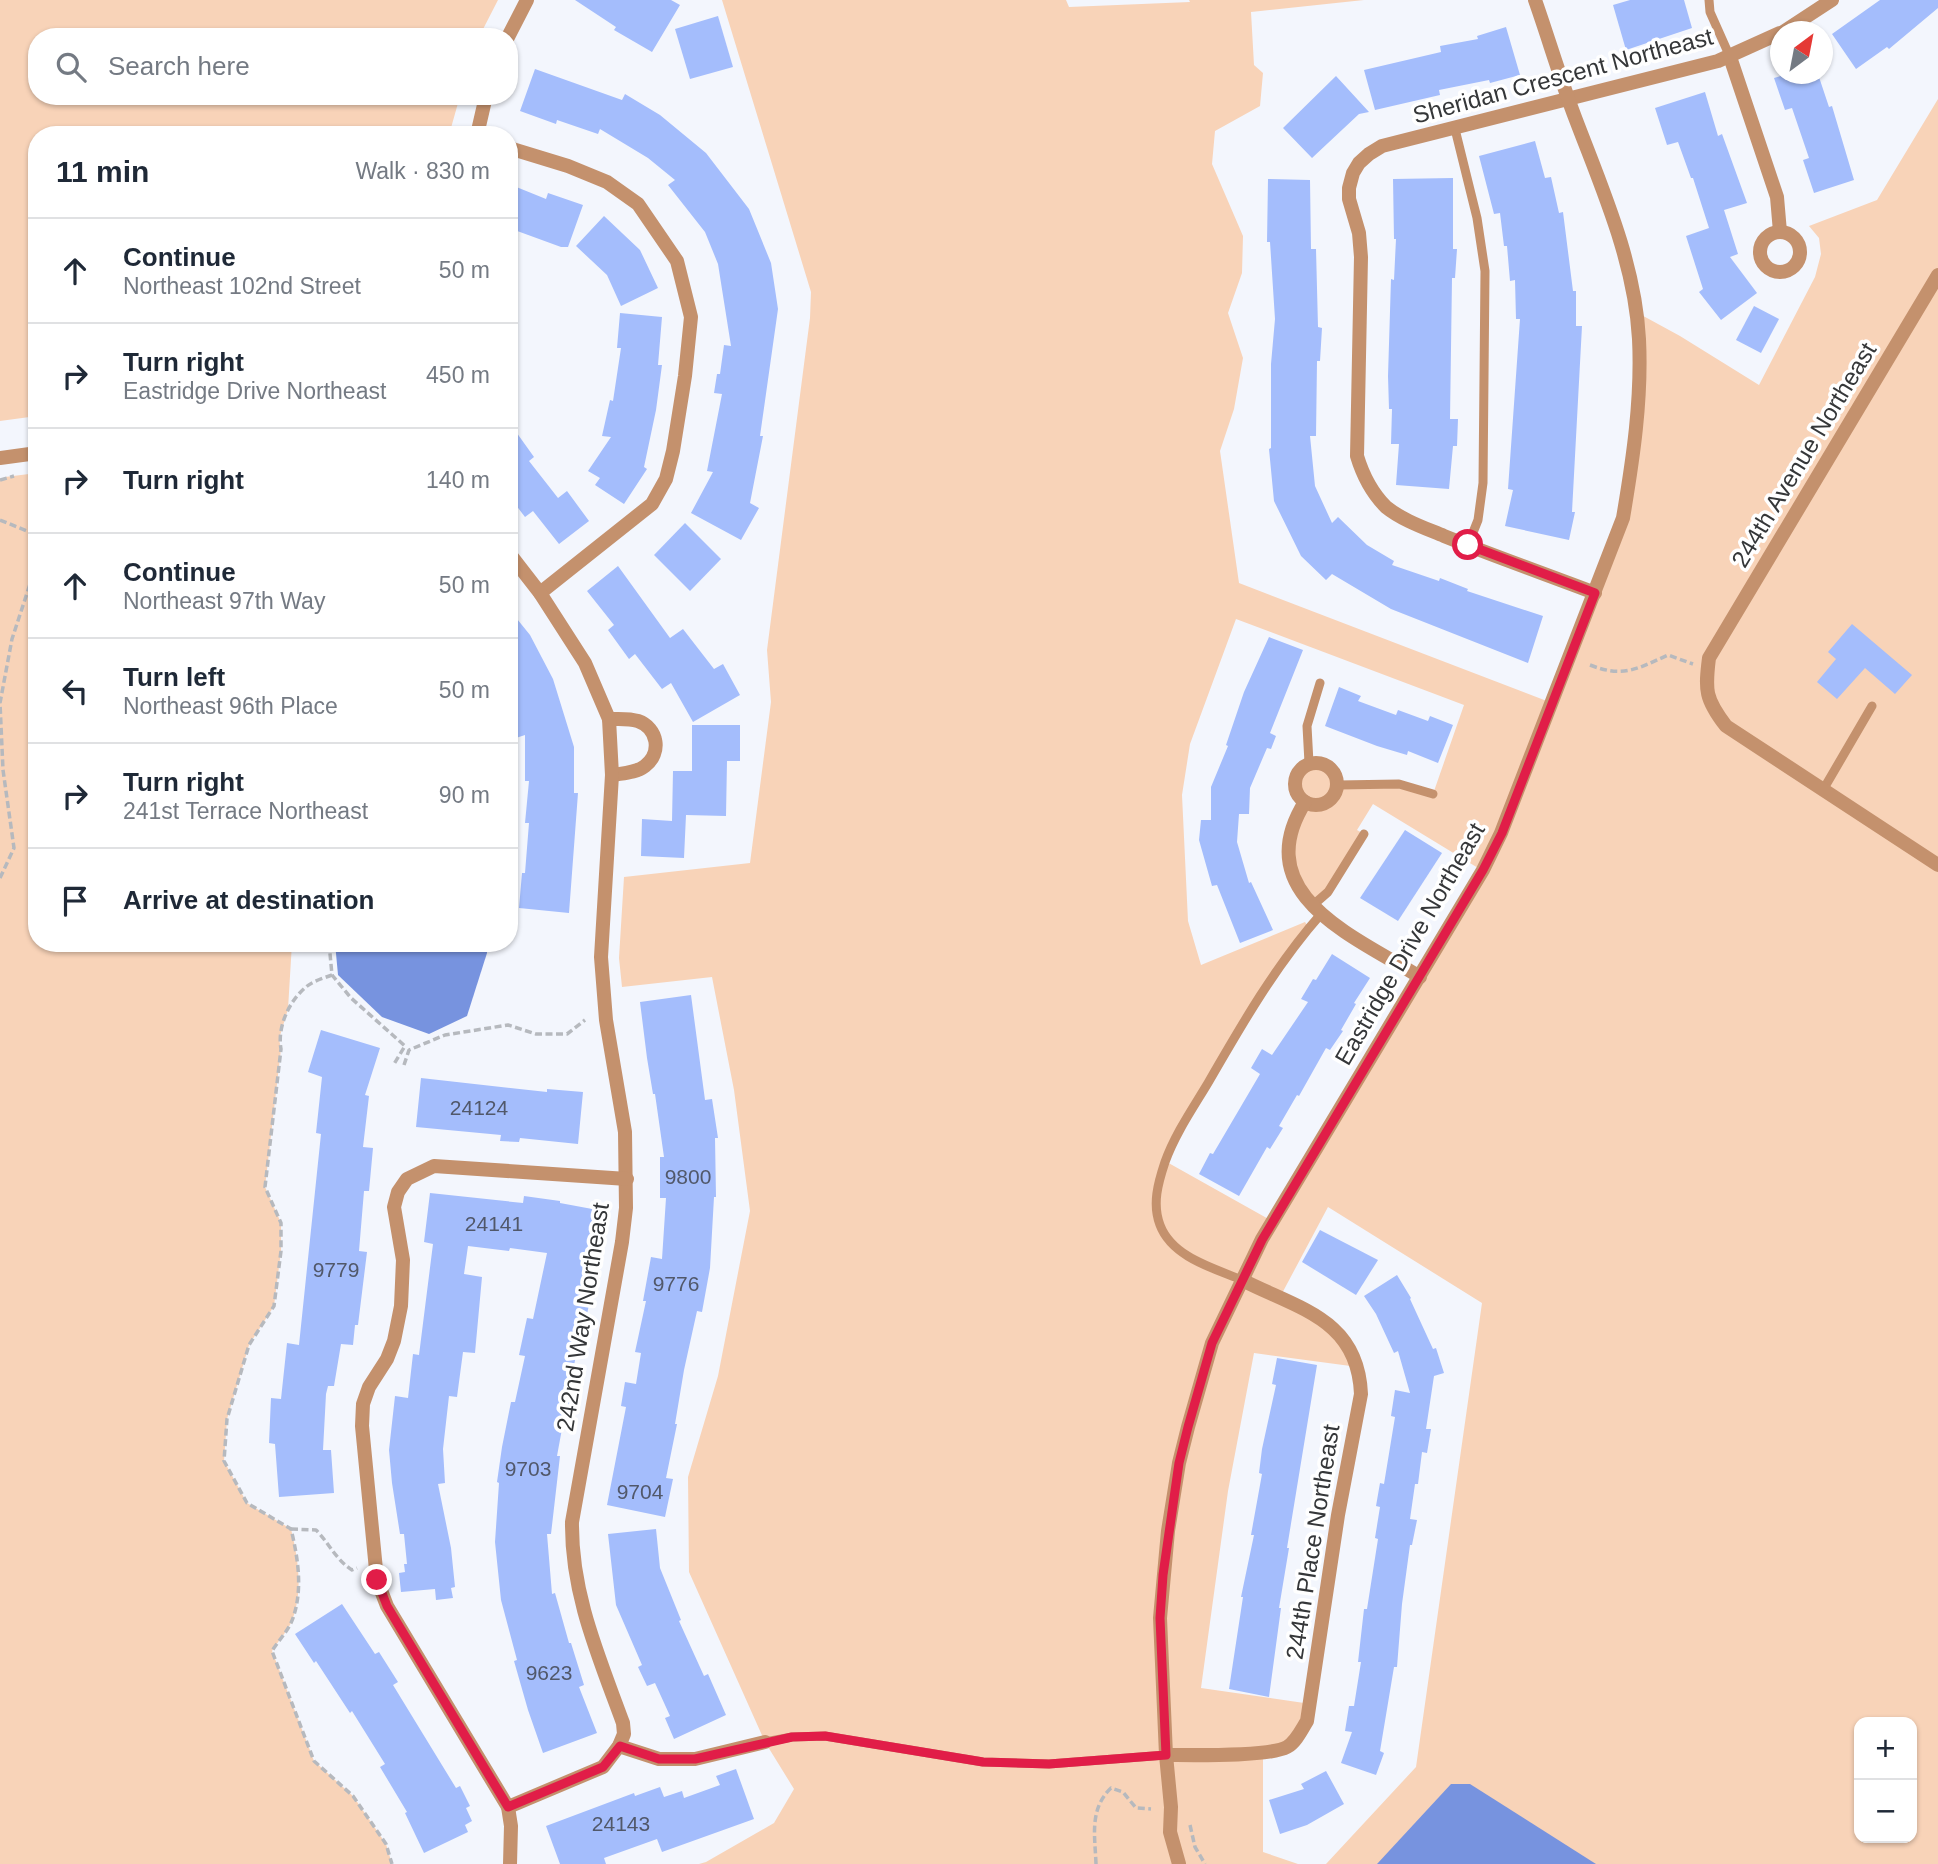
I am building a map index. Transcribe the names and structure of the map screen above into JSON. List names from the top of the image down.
{
  "streets": {
    "street": [
      "Sheridan Crescent Northeast",
      "244th Avenue Northeast",
      "Eastridge Drive Northeast",
      "242nd Way Northeast",
      "244th Place Northeast"
    ]
  },
  "crossings": [
    ["Sheridan Crescent Northeast", "Eastridge Drive Northeast"],
    ["Eastridge Drive Northeast", "244th Place Northeast"]
  ],
  "house_numbers": [
    "24124",
    "9800",
    "24141",
    "9779",
    "9776",
    "9703",
    "9704",
    "9623",
    "24143"
  ],
  "north": "top right",
  "page": {
    "search": "Search here",
    "heading": ["11 min", "Walk · 830 m"],
    "list": [
      ["Continue", "Northeast 102nd Street", "50 m"],
      ["Turn right", "Eastridge Drive Northeast", "450 m"],
      ["Turn right", "140 m"],
      ["Continue", "Northeast 97th Way", "50 m"],
      ["Turn left", "Northeast 96th Place", "50 m"],
      ["Turn right", "241st Terrace Northeast", "90 m"],
      "Arrive at destination"
    ],
    "map_buttons": ["+", "−"]
  }
}
